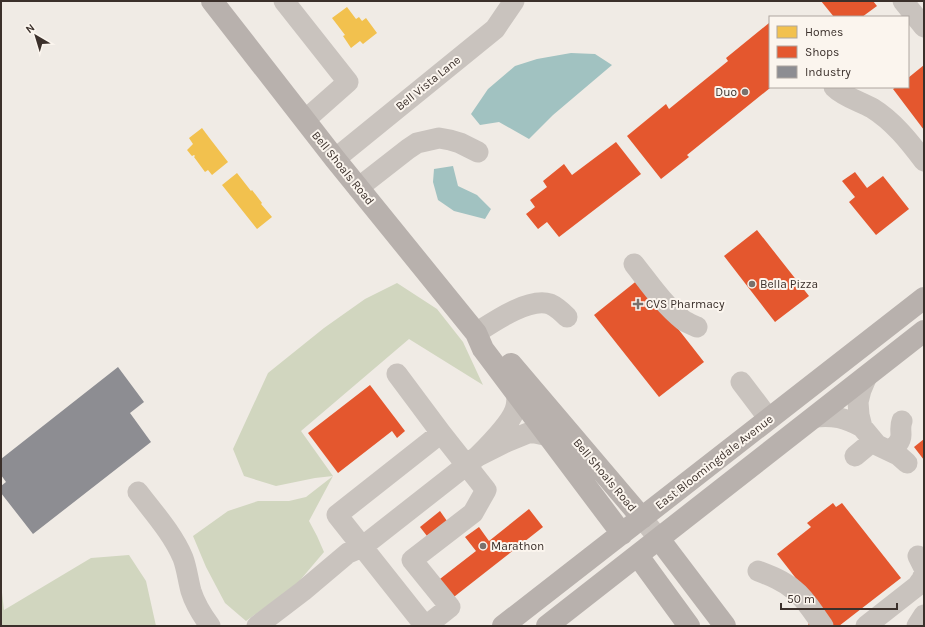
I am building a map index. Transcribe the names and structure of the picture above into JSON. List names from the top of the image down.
{
  "streets": {
    "main road": ["Bell Shoals Road", "East Bloomingdale Avenue"],
    "street": ["Bell Vista Lane"]
  },
  "crossings": [
    ["Bell Vista Lane", "Bell Shoals Road"],
    ["Bell Shoals Road", "East Bloomingdale Avenue"]
  ],
  "places": {
    "other": ["Duo", "Bella Pizza", "Marathon"],
    "health": ["CVS Pharmacy"]
  },
  "legend": ["Homes", "Shops", "Industry"],
  "scale_bar": "50 m",
  "north": "top left"
}
